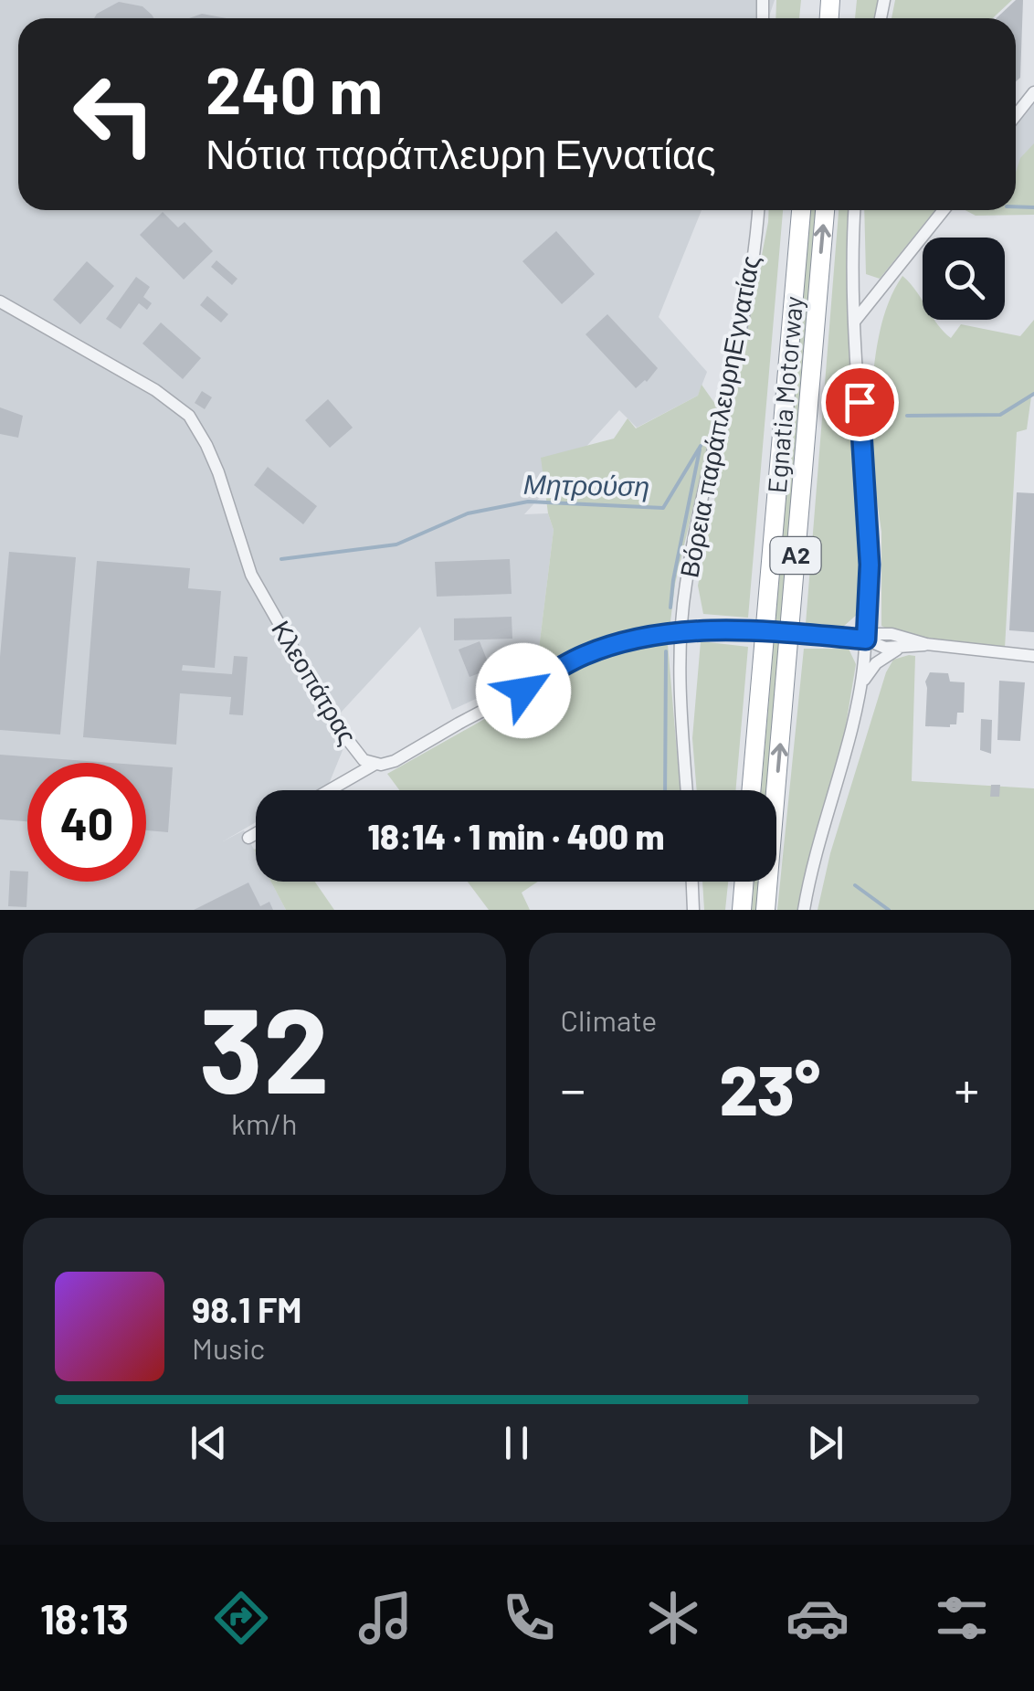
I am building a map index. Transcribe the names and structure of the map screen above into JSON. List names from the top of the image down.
{
  "streets": {
    "highway": ["Egnatia Motorway", "Α2"],
    "street": ["Βόρεια παράπλευρηΕγνατίας", "Κλεοπάτρας"]
  },
  "crossings": [
    ["Βόρεια παράπλευρηΕγνατίας", "Κλεοπάτρας"]
  ],
  "water": ["Μητρούση"],
  "page": {
    "turn": ["240 m", "Νότια παράπλευρη Εγνατίας"],
    "limit": "40",
    "trip": "18:14 · 1 min · 400 m",
    "tile": [
      ["32", "km/h"],
      "Climate"
    ],
    "heat": ["−", "23°", "+"],
    "song": ["98.1 FM", "Music"],
    "tabs": "18:13"
  }
}
